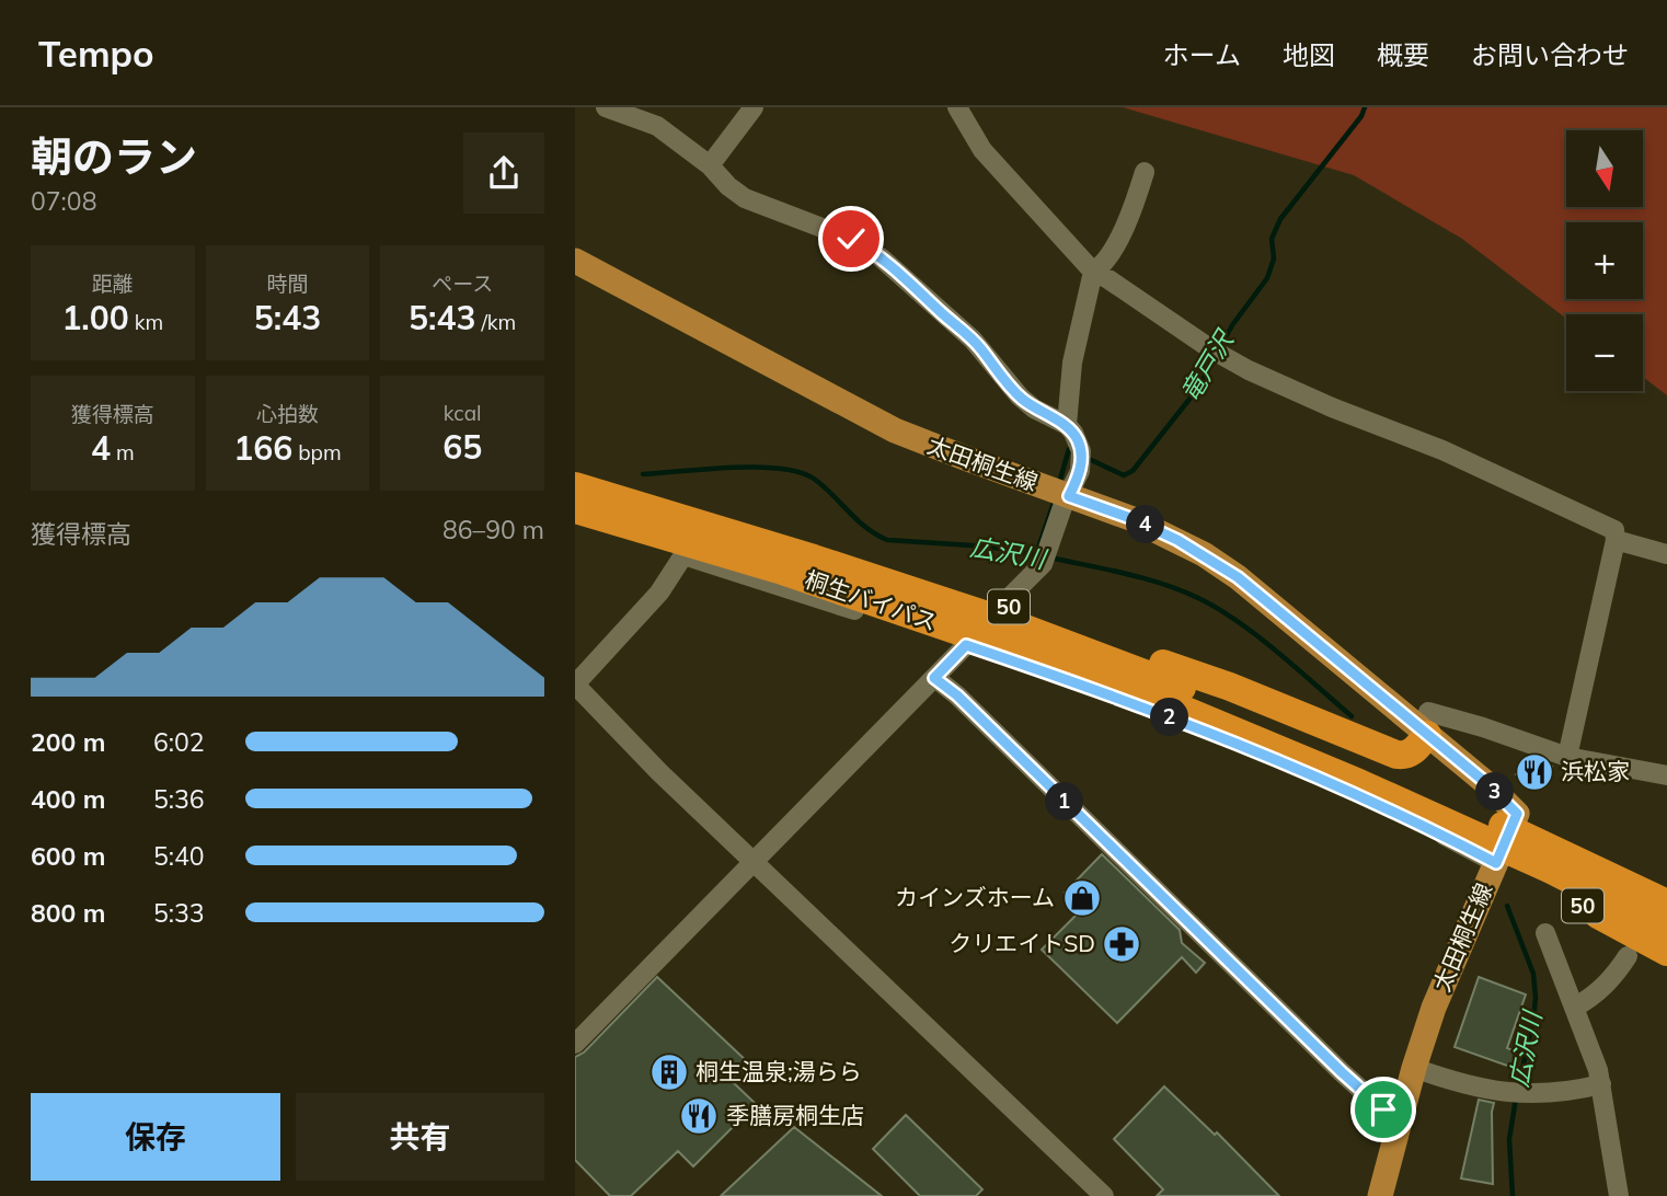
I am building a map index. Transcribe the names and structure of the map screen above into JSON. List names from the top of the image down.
{
  "streets": {
    "highway": ["桐生バイパス", "50"],
    "main road": ["太田桐生線"]
  },
  "crossings": [
    ["太田桐生線", "50"]
  ],
  "water": ["竜戸沢", "広沢川"],
  "places": {
    "restaurant": ["浜松家", "季膳房桐生店"],
    "shop": ["カインズホーム"],
    "pharmacy": ["クリエイトSD"],
    "building": ["桐生温泉;湯らら"]
  },
  "north": "bottom",
  "page": {
    "header": "Tempo",
    "nav": [
      "ホーム",
      "地図",
      "概要",
      "お問い合わせ"
    ],
    "heading": ["朝のラン", "07:08"],
    "map_buttons": ["+", "−"],
    "stats": [
      ["距離", "1.00 km"],
      ["時間", "5:43"],
      ["ペース", "5:43 /km"],
      ["獲得標高", "4 m"],
      ["心拍数", "166 bpm"],
      ["kcal", "65"]
    ],
    "chart": ["獲得標高", "86–90 m"],
    "pins": [
      "4",
      "2",
      "3",
      "1"
    ],
    "list": [
      {
        "name": "200 m",
        "note": "6:02"
      },
      {
        "name": "400 m",
        "note": "5:36"
      },
      {
        "name": "600 m",
        "note": "5:40"
      },
      {
        "name": "800 m",
        "note": "5:33"
      }
    ],
    "buttons": ["保存", "共有"]
  }
}
